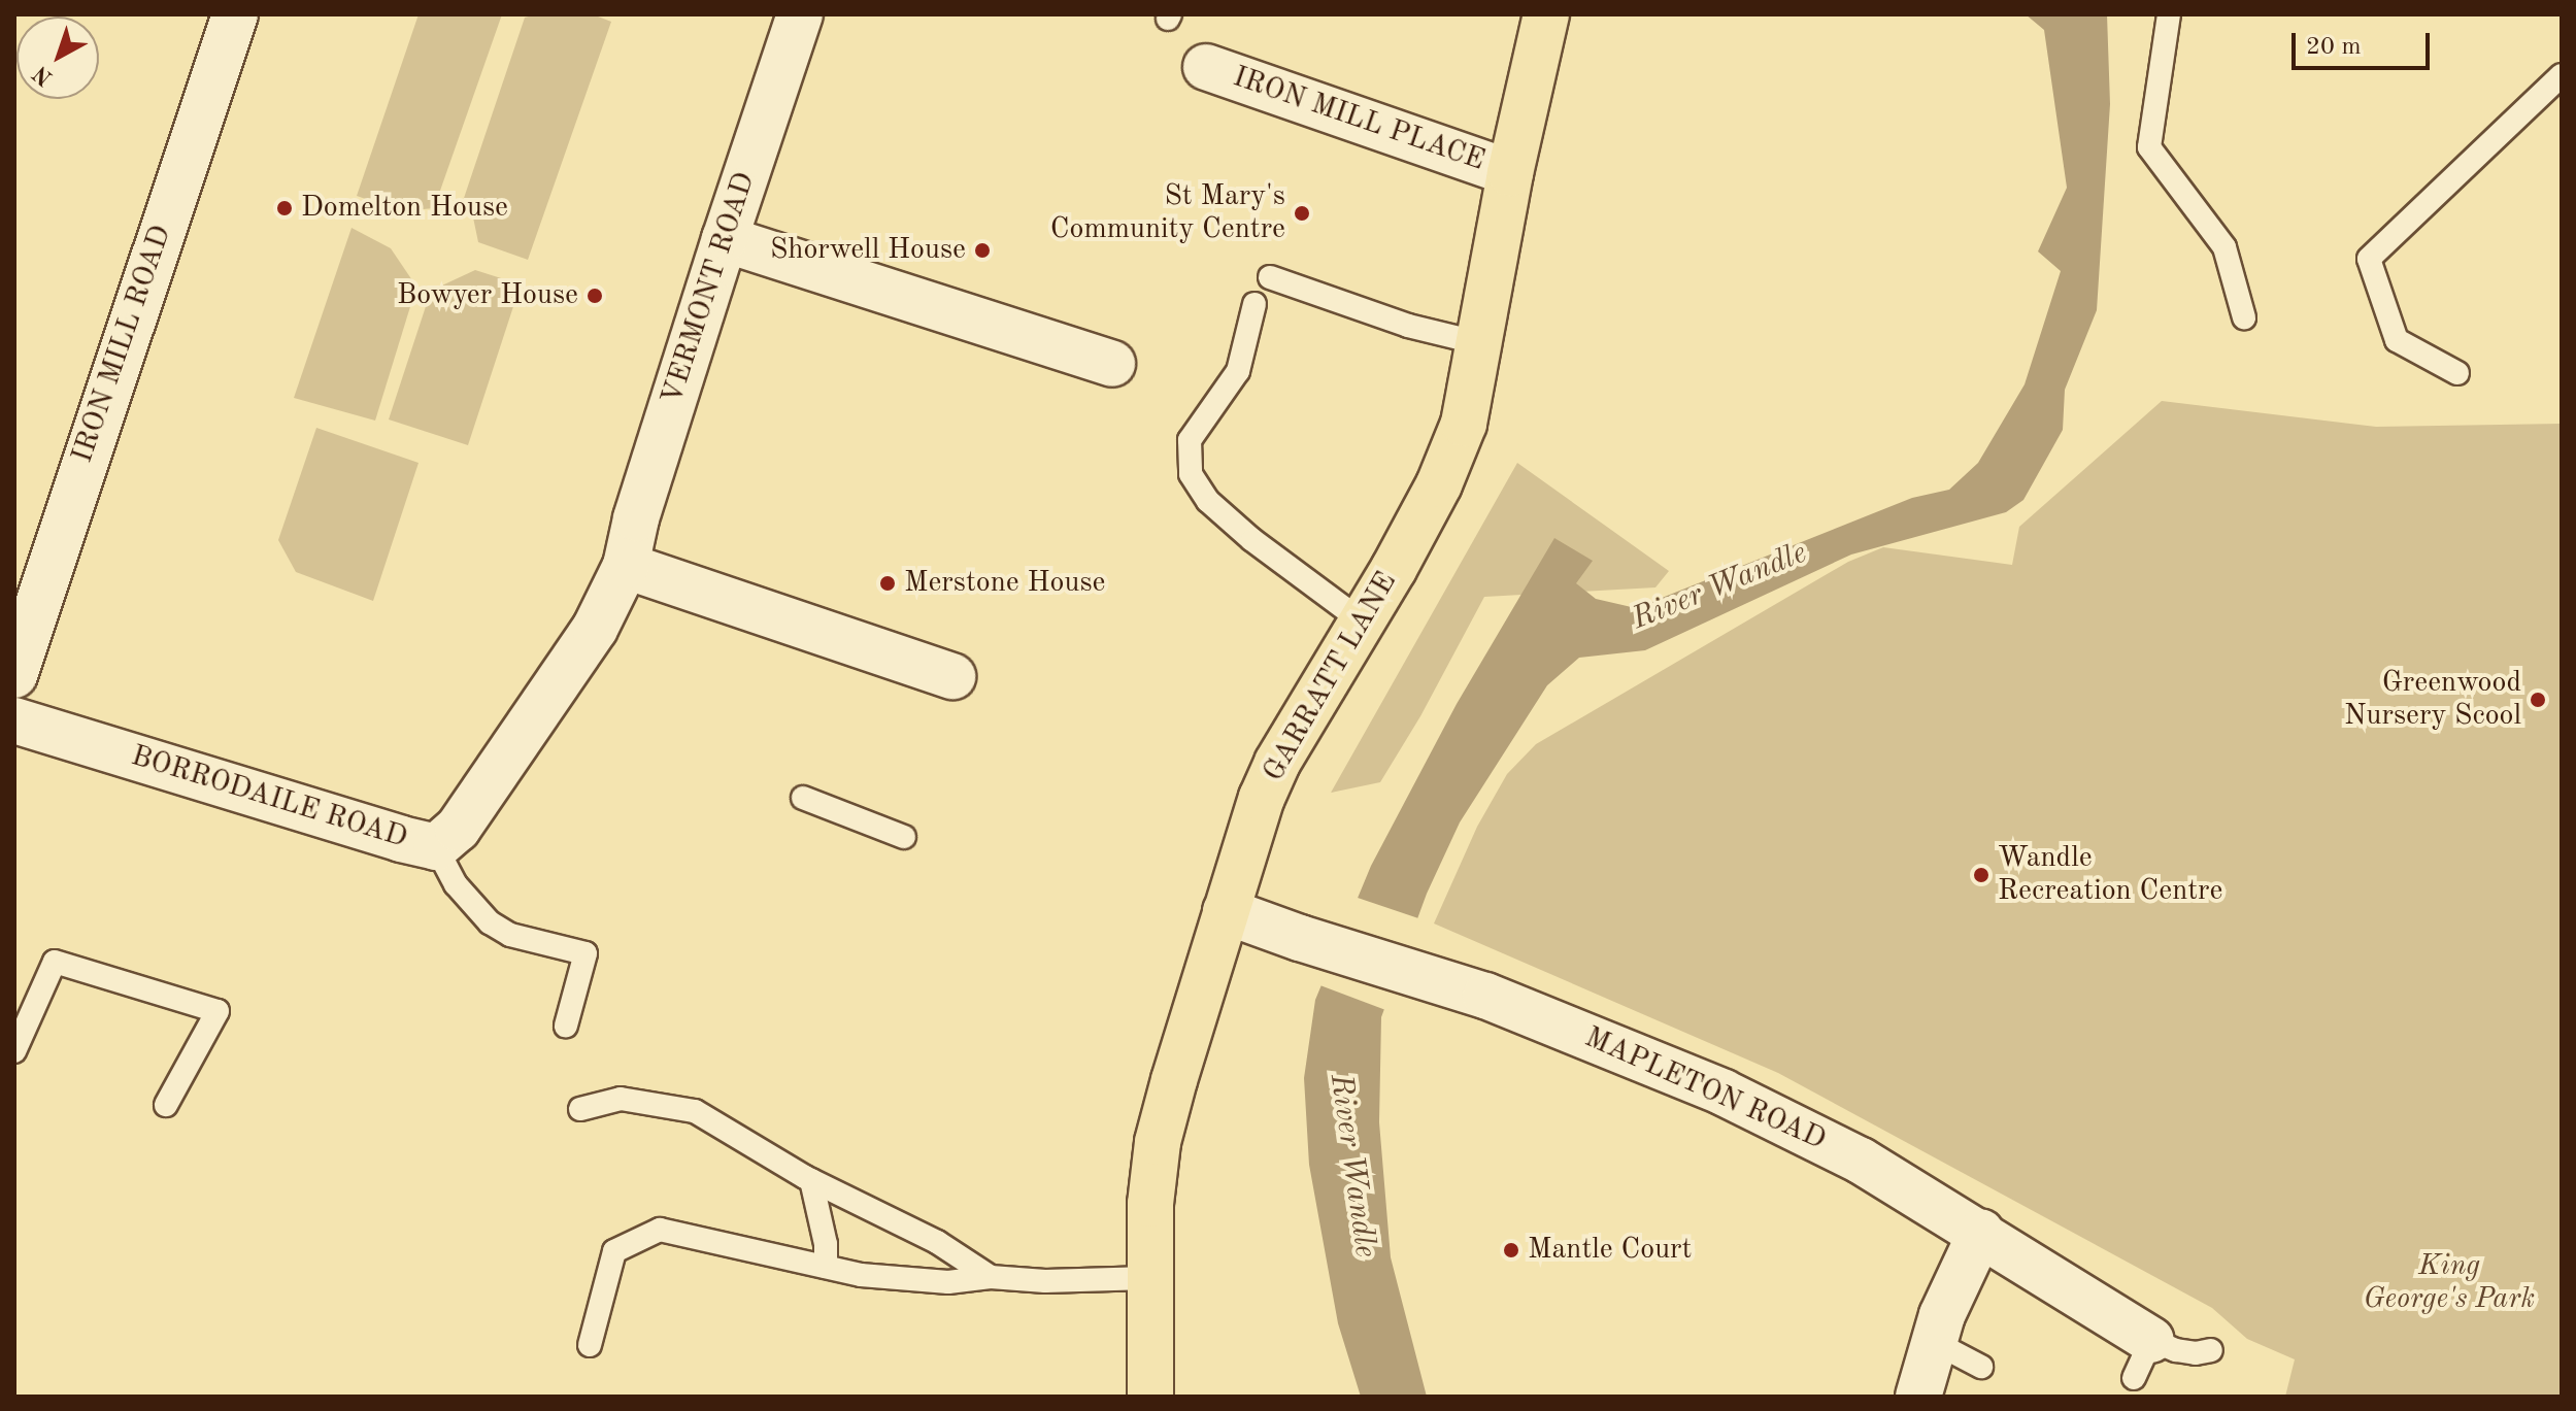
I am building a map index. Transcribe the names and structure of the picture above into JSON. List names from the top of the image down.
{
  "streets": {
    "main road": ["GARRATT LANE"],
    "street": [
      "IRON MILL PLACE",
      "VERMONT ROAD",
      "IRON MILL ROAD",
      "BORRODAILE ROAD",
      "MAPLETON ROAD"
    ]
  },
  "crossings": [
    ["IRON MILL PLACE", "GARRATT LANE"],
    ["VERMONT ROAD", "BORRODAILE ROAD"],
    ["GARRATT LANE", "MAPLETON ROAD"]
  ],
  "water": ["River Wandle"],
  "parks": ["King George's Park"],
  "places": [
    "Domelton House",
    "St Mary's Community Centre",
    "Shorwell House",
    "Bowyer House",
    "Merstone House",
    "Greenwood Nursery Scool",
    "Wandle Recreation Centre",
    "Mantle Court"
  ],
  "scale_bar": "20 m",
  "north": "bottom left"
}
